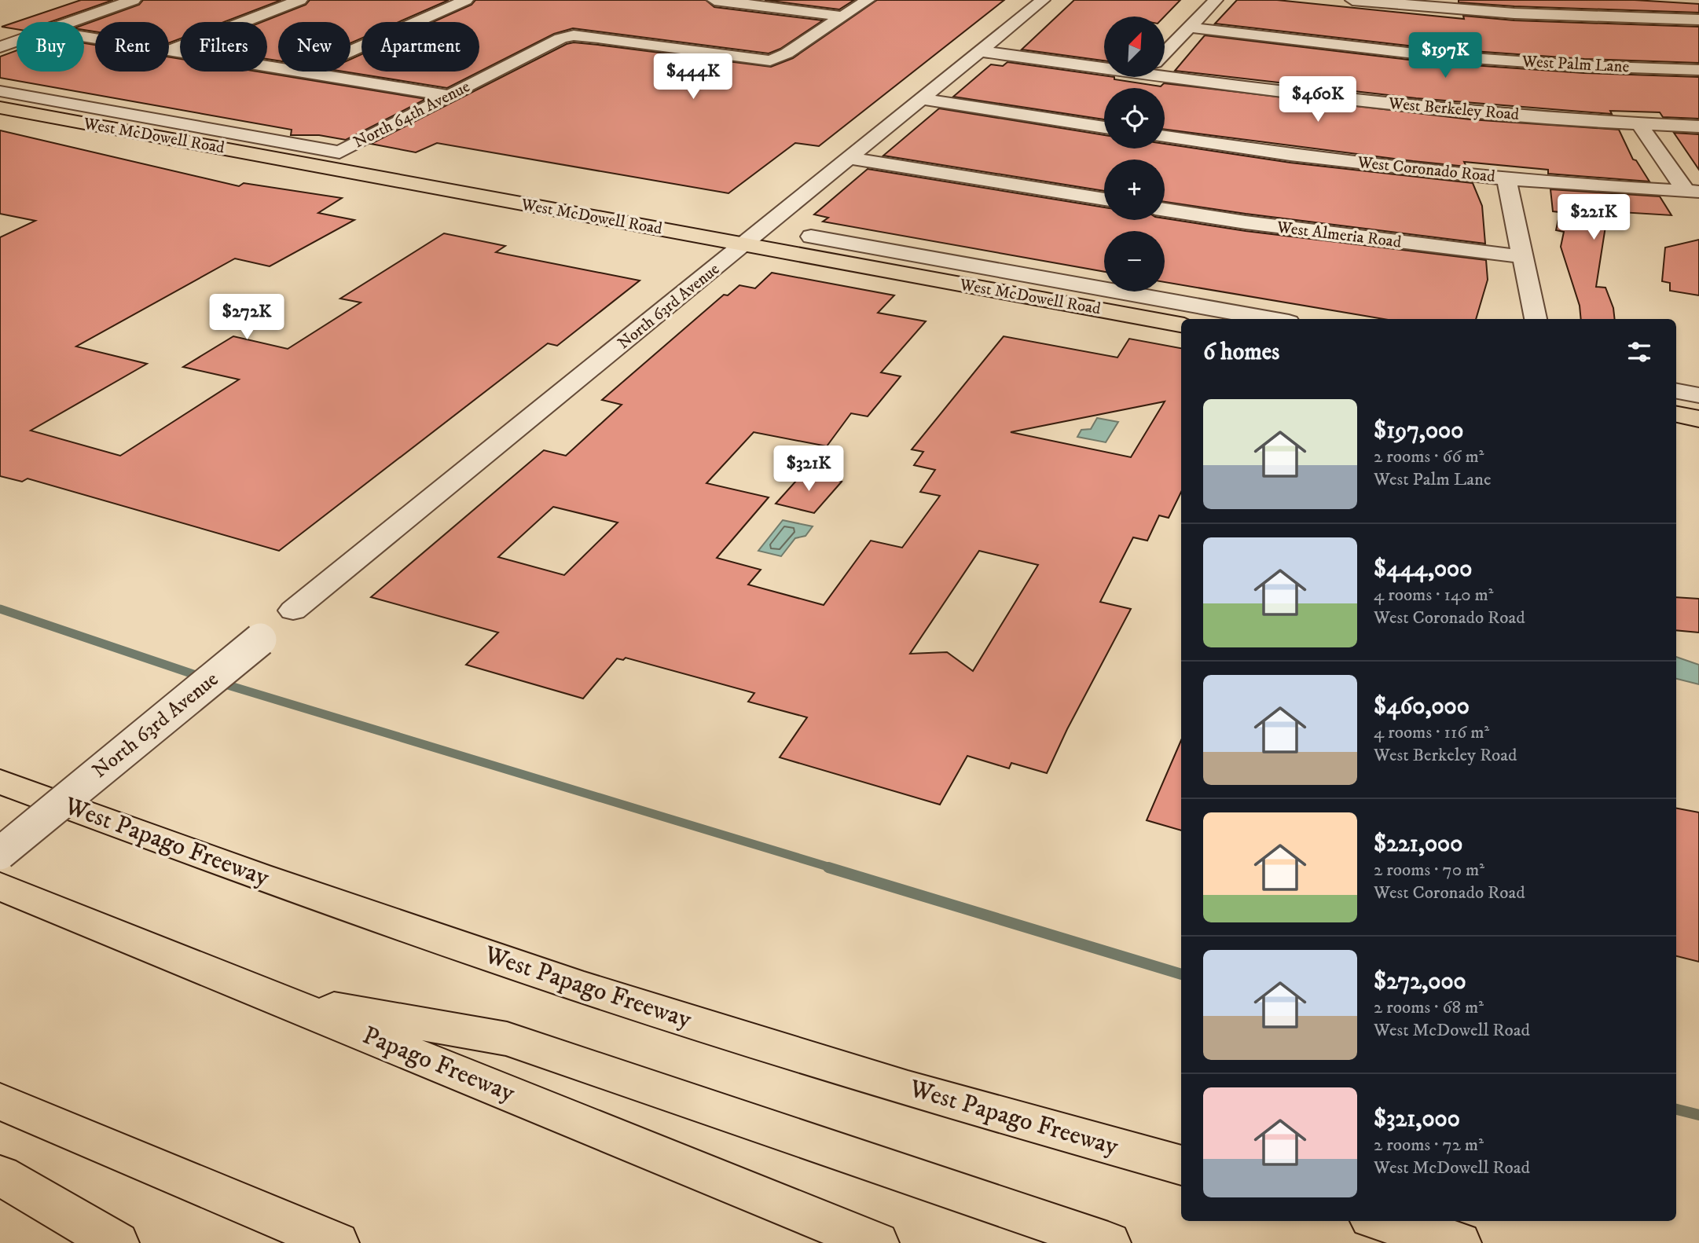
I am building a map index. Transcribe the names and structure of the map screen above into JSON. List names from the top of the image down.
{
  "streets": {
    "main road": ["West McDowell Road", "West Papago Freeway", "Papago Freeway"],
    "street": [
      "West Palm Lane",
      "West Berkeley Road",
      "North 64th Avenue",
      "West Coronado Road",
      "West Almeria Road",
      "North 63rd Avenue"
    ]
  },
  "crossings": [
    ["West Berkeley Road", "North 63rd Avenue"],
    ["North 64th Avenue", "West McDowell Road"],
    ["West McDowell Road", "North 63rd Avenue"]
  ],
  "north": "top right",
  "page": {
    "map_buttons": ["+", "−"],
    "chip": [
      "Buy",
      "Rent",
      "Filters",
      "New",
      "Apartment"
    ],
    "price": [
      "$197K",
      "$444K",
      "$460K",
      "$221K",
      "$272K",
      "$321K"
    ],
    "heading": "6 homes",
    "list": [
      {
        "name": "$197,000",
        "note": "2 rooms · 66 m² · West Palm Lane"
      },
      {
        "name": "$444,000",
        "note": "4 rooms · 140 m² · West Coronado Road"
      },
      {
        "name": "$460,000",
        "note": "4 rooms · 116 m² · West Berkeley Road"
      },
      {
        "name": "$221,000",
        "note": "2 rooms · 70 m² · West Coronado Road"
      },
      {
        "name": "$272,000",
        "note": "2 rooms · 68 m² · West McDowell Road"
      },
      {
        "name": "$321,000",
        "note": "2 rooms · 72 m² · West McDowell Road"
      }
    ]
  }
}
